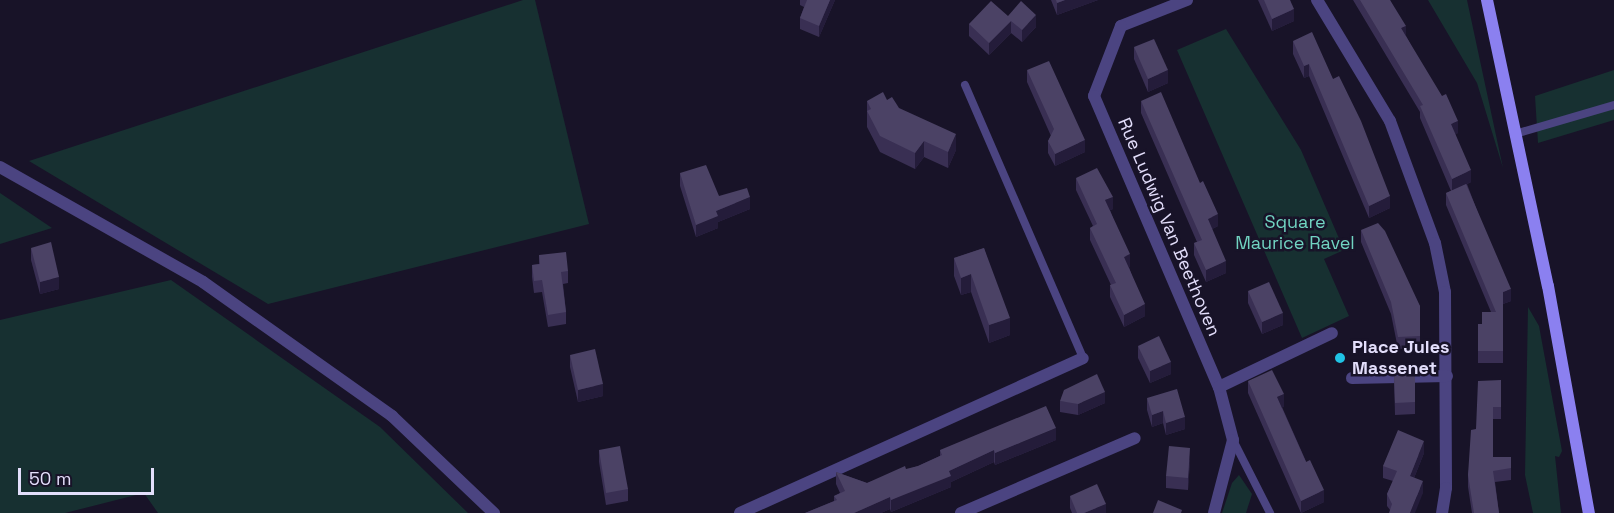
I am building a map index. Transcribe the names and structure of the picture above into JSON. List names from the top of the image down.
{
  "streets": {
    "street": ["Rue Ludwig Van Beethoven"]
  },
  "parks": ["Square Maurice Ravel"],
  "places": ["Place Jules Massenet"],
  "scale_bar": "50 m"
}
